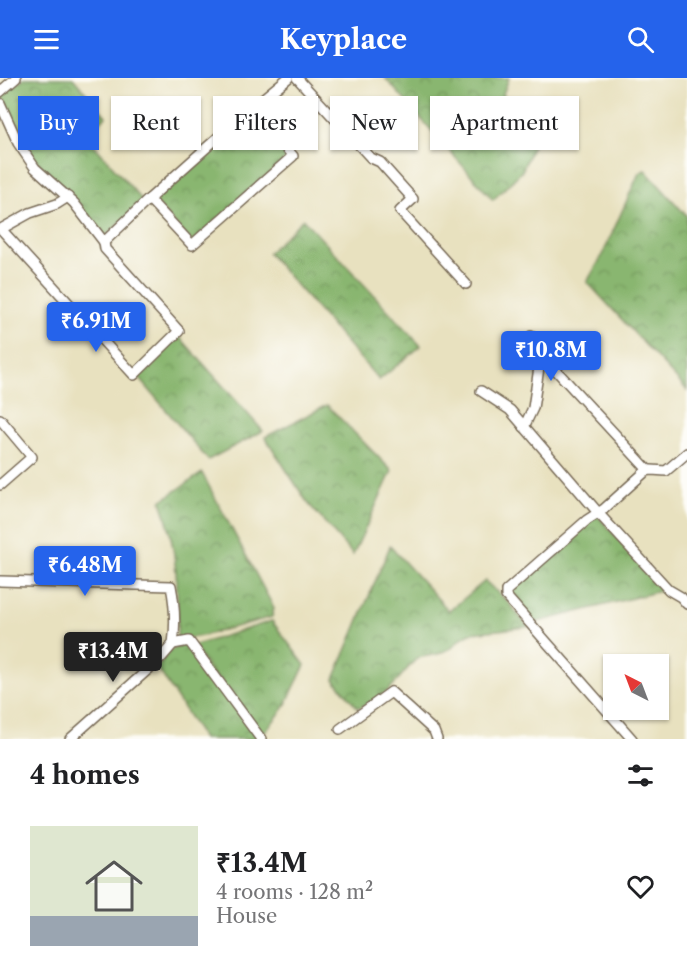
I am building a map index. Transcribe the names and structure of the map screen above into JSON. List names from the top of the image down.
{
  "north": "top left",
  "page": {
    "header": "Keyplace",
    "chip": [
      "Buy",
      "Rent",
      "Filters",
      "New",
      "Apartment"
    ],
    "price": [
      "₹6.91M",
      "₹10.8M",
      "₹6.48M",
      "₹13.4M"
    ],
    "heading": "4 homes",
    "list": [
      {
        "name": "₹13.4M",
        "note": "4 rooms · 128 m² · House"
      }
    ]
  }
}
